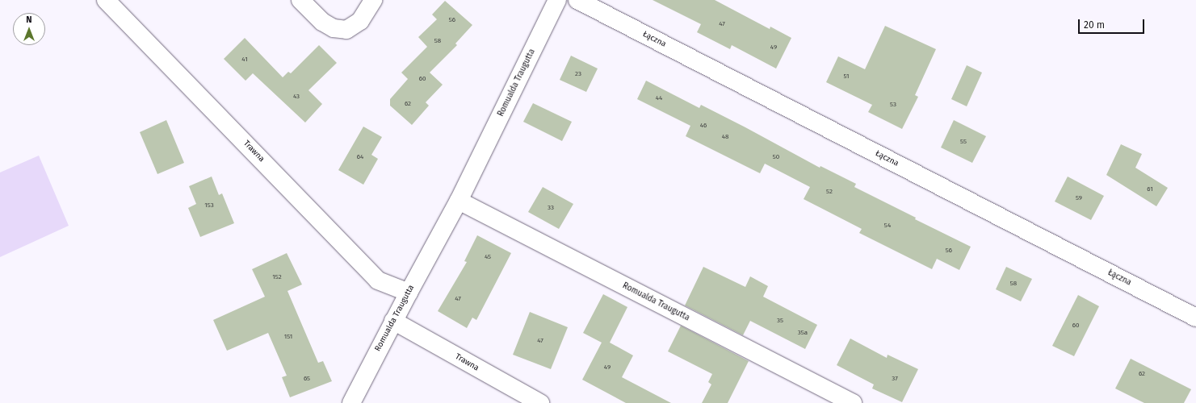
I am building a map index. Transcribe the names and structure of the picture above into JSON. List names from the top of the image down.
{
  "streets": {
    "street": ["Łączna", "Romualda Traugutta", "Trawna"]
  },
  "crossings": [
    ["Romualda Traugutta", "Trawna"]
  ],
  "house_numbers": [
    "56",
    "47",
    "58",
    "49",
    "41",
    "23",
    "51",
    "60",
    "43",
    "44",
    "62",
    "53",
    "46",
    "48",
    "55",
    "64",
    "50",
    "61",
    "52",
    "59",
    "153",
    "33",
    "54",
    "56",
    "45",
    "152",
    "58",
    "47",
    "35",
    "60",
    "35a",
    "151",
    "47",
    "49",
    "62",
    "65",
    "37"
  ],
  "scale_bar": "20 m",
  "north": "top"
}
